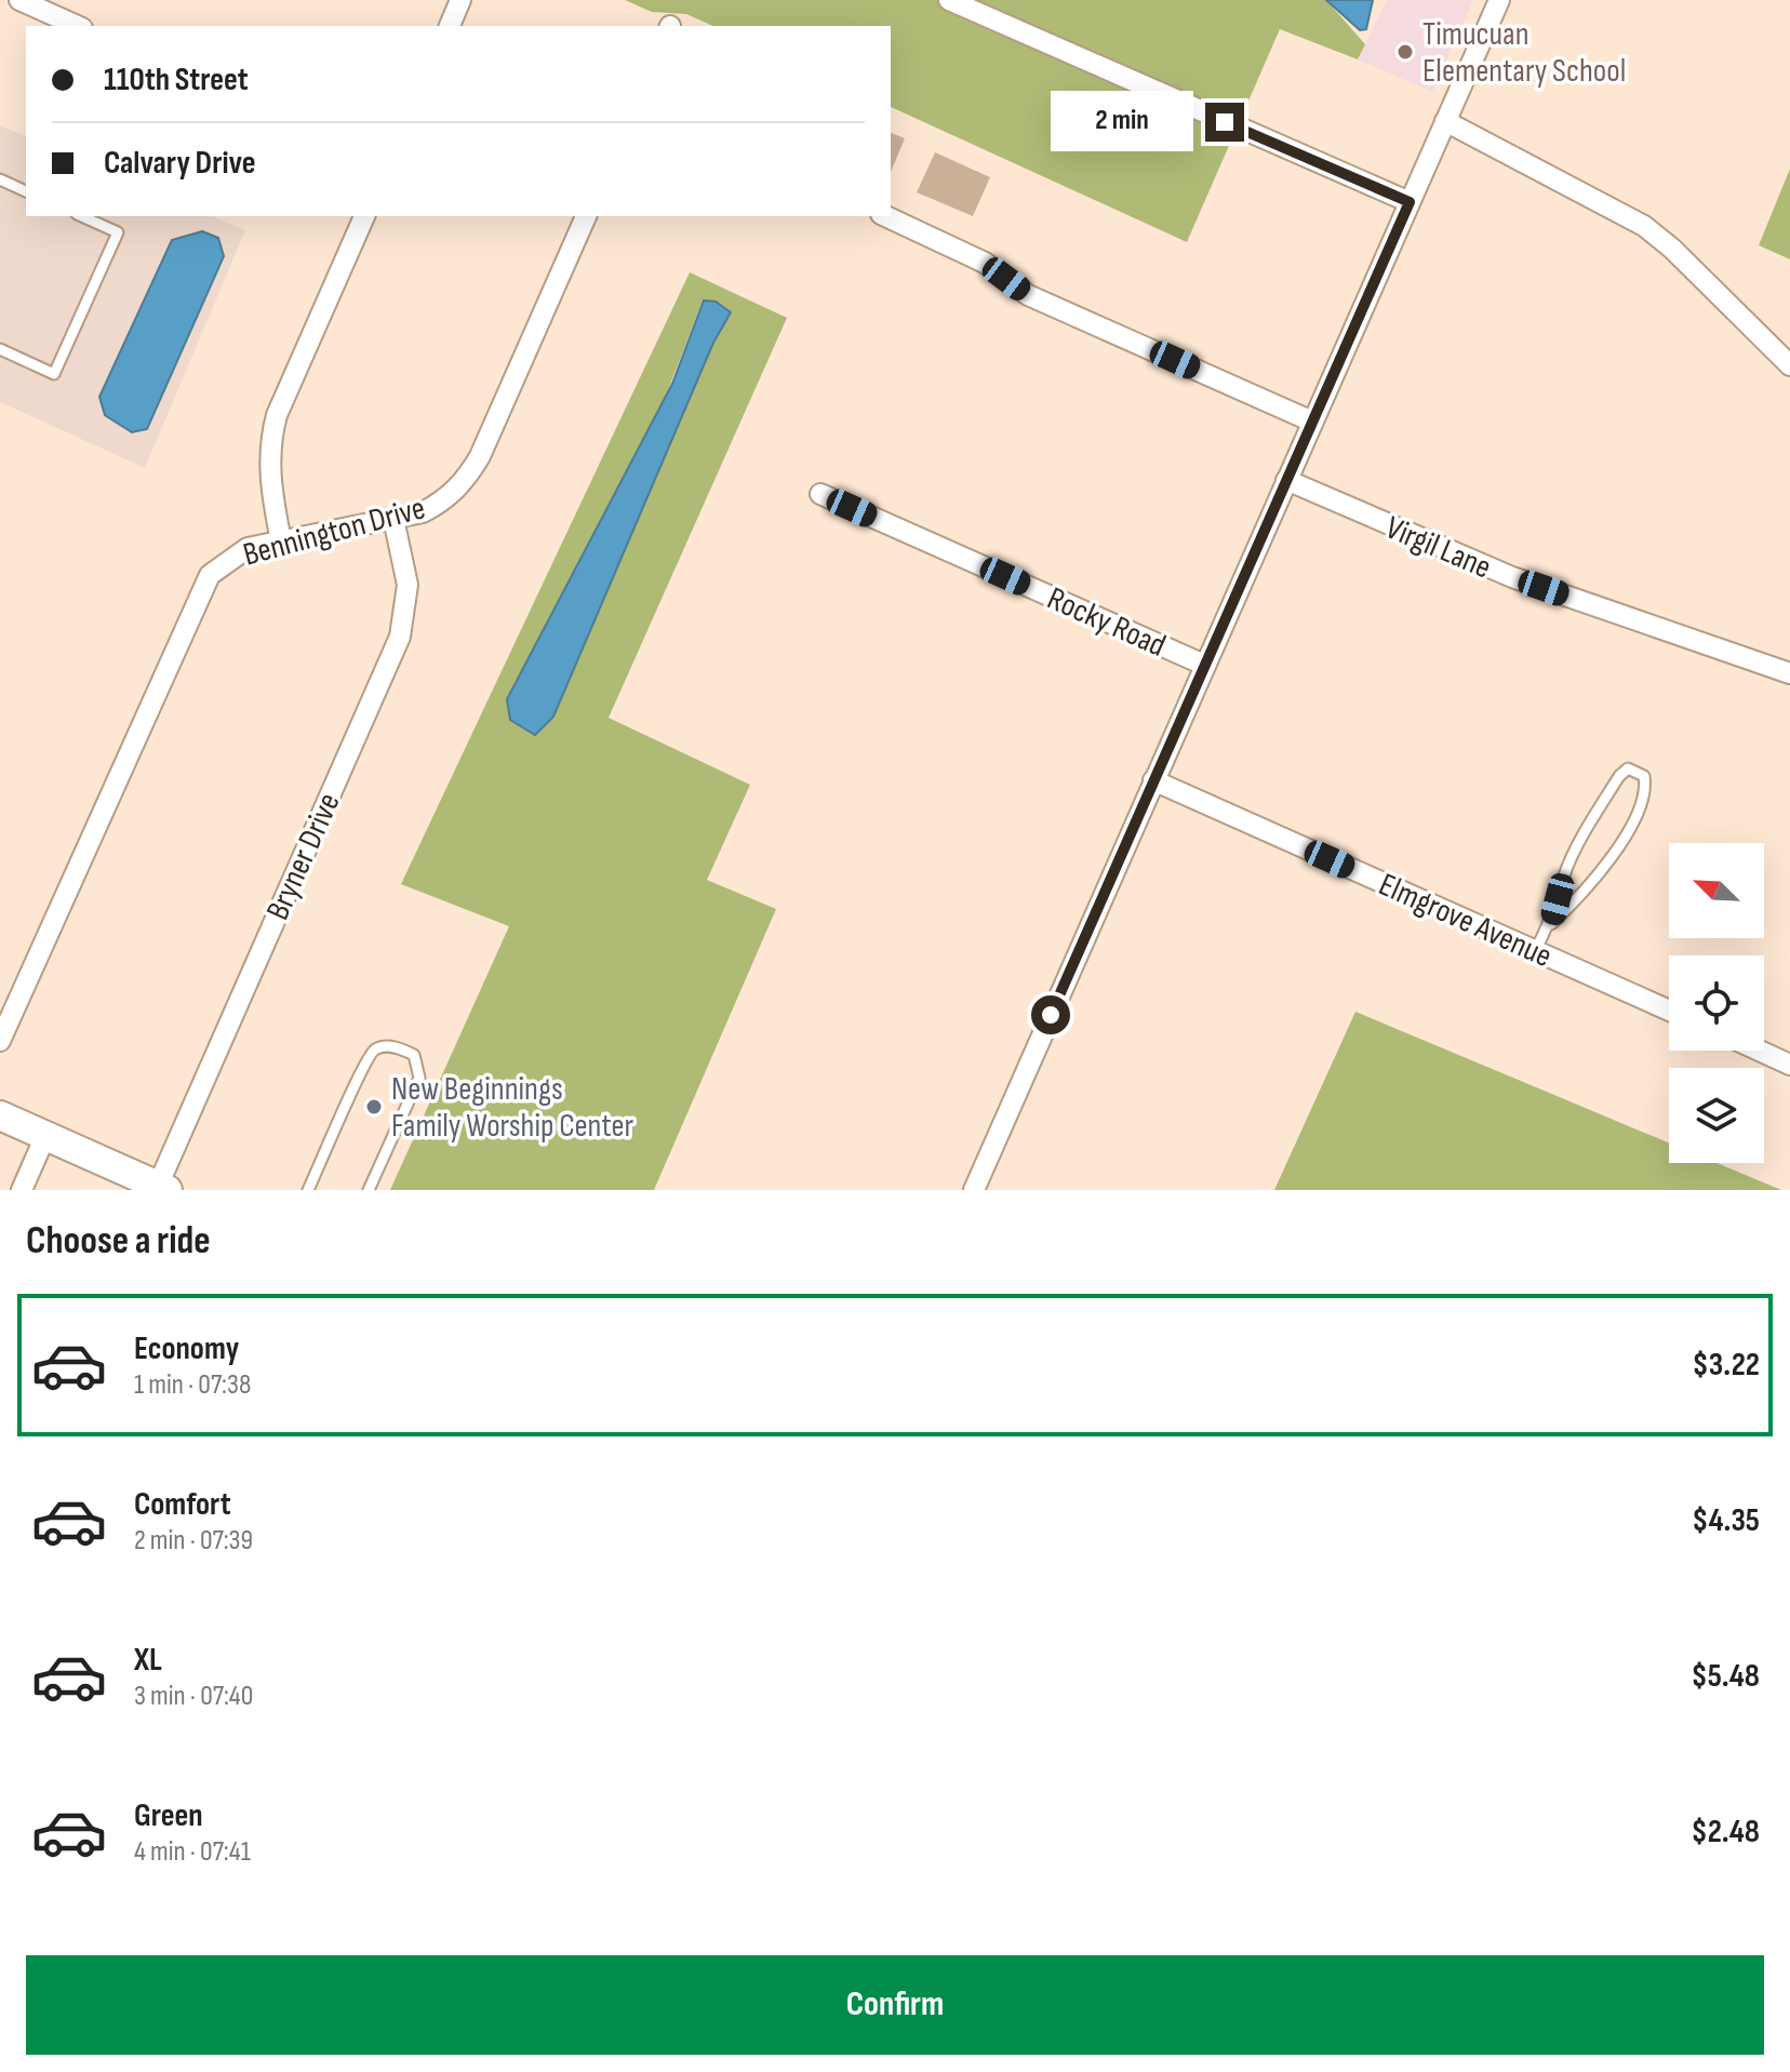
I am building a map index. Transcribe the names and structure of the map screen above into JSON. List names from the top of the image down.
{
  "streets": {
    "street": [
      "Bennington Drive",
      "Virgil Lane",
      "Rocky Road",
      "Bryner Drive",
      "Elmgrove Avenue"
    ]
  },
  "crossings": [
    ["Bennington Drive", "Bryner Drive"]
  ],
  "places": ["Timucuan Elementary School", "New Beginnings Family Worship Center"],
  "north": "top left",
  "page": {
    "banner": ["110th Street", "Calvary Drive"],
    "bubble": "2 min",
    "heading": "Choose a ride",
    "list": [
      {
        "name": "Economy",
        "note": "1 min · 07:38",
        "value": "$3.22"
      },
      {
        "name": "Comfort",
        "note": "2 min · 07:39",
        "value": "$4.35"
      },
      {
        "name": "XL",
        "note": "3 min · 07:40",
        "value": "$5.48"
      },
      {
        "name": "Green",
        "note": "4 min · 07:41",
        "value": "$2.48"
      }
    ],
    "buttons": "Confirm"
  }
}
